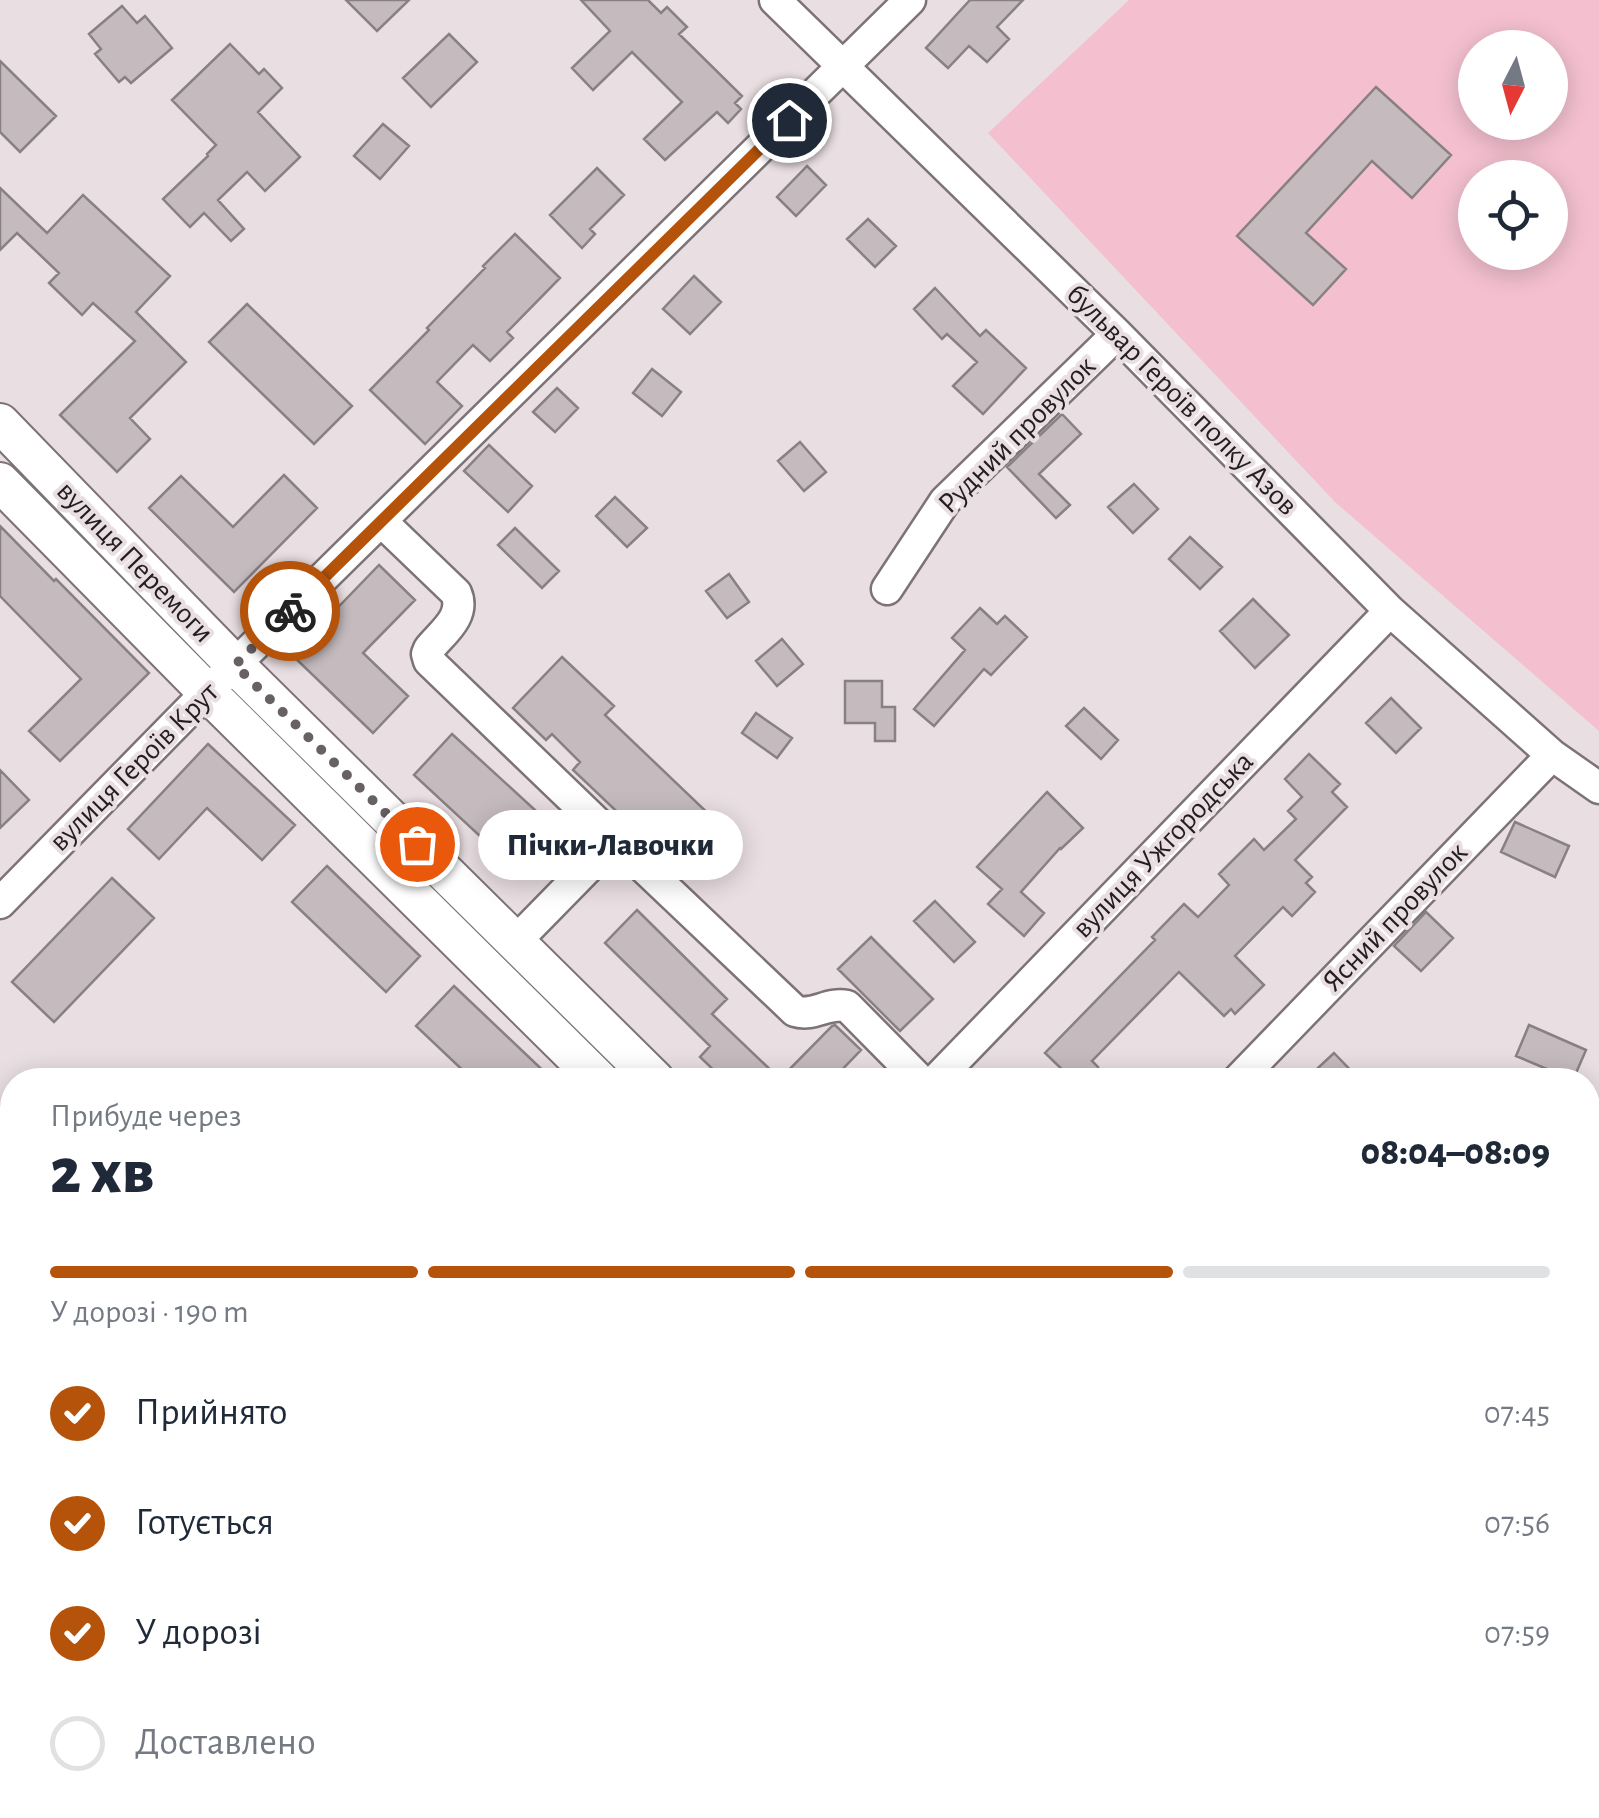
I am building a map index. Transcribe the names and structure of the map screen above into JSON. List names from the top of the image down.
{
  "streets": {
    "main road": ["вулиця Перемоги"],
    "street": [
      "бульвар Героїв полку Азов",
      "Рудний провулок",
      "вулиця Героїв Крут",
      "вулиця Ужгородська",
      "Ясний провулок"
    ]
  },
  "crossings": [
    ["бульвар Героїв полку Азов", "Рудний провулок"],
    ["бульвар Героїв полку Азов", "вулиця Героїв Крут"],
    ["бульвар Героїв полку Азов", "вулиця Ужгородська"],
    ["бульвар Героїв полку Азов", "Ясний провулок"],
    ["вулиця Перемоги", "вулиця Героїв Крут"]
  ],
  "places": ["Пічки-Лавочки"],
  "north": "bottom",
  "page": {
    "bubble": "Пічки-Лавочки",
    "heading": ["2 хв", "Прибуде через", "08:04–08:09"],
    "bar": "У дорозі · 190 m",
    "list": [
      ["Прийнято", "07:45"],
      ["Готується", "07:56"],
      ["У дорозі", "07:59"],
      "Доставлено"
    ]
  }
}
